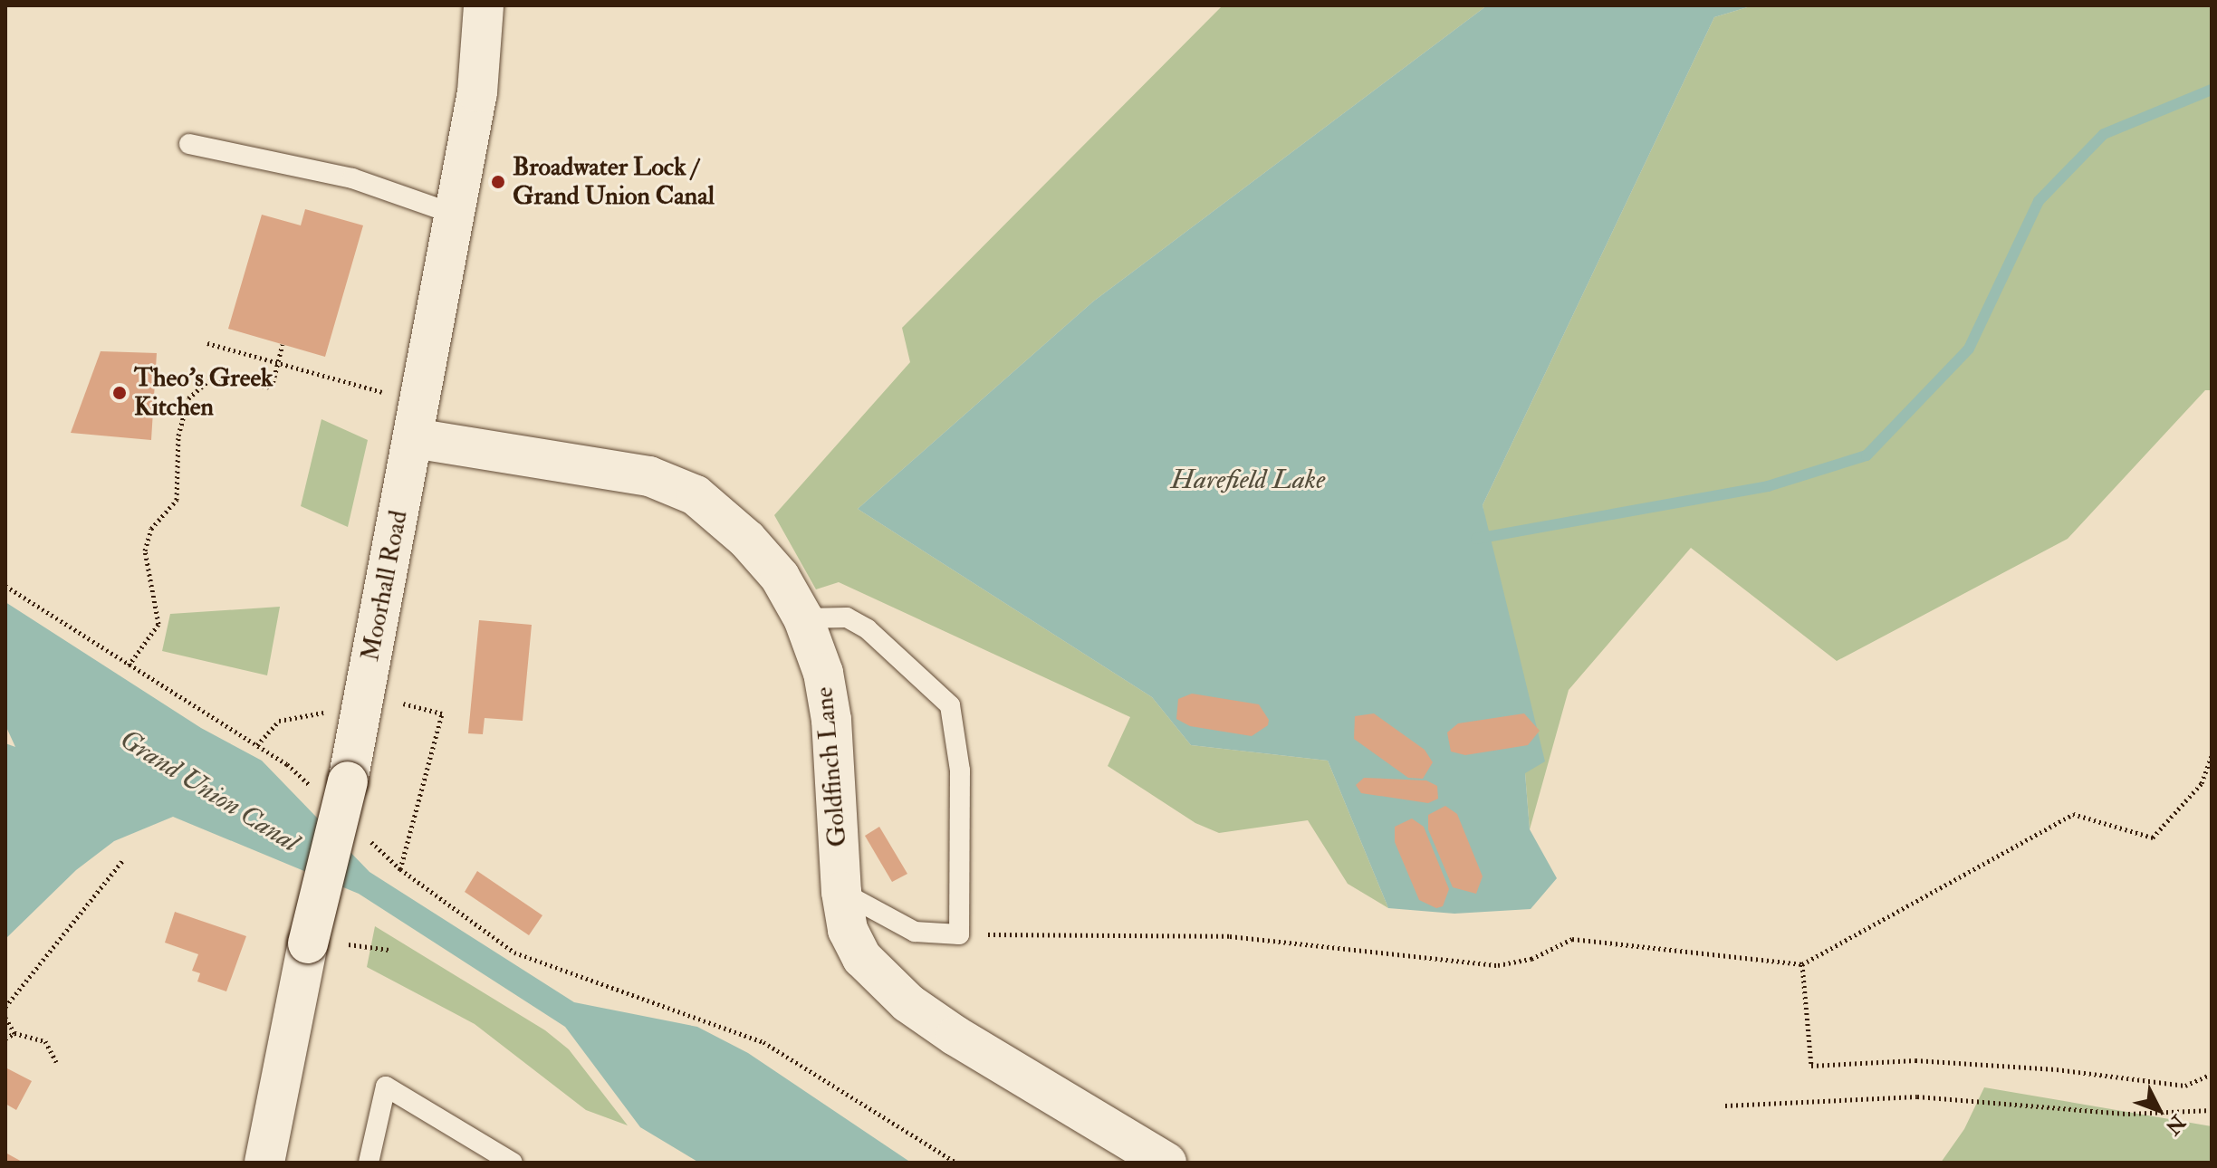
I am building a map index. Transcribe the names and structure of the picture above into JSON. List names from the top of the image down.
{
  "streets": {
    "street": ["Moorhall Road", "Goldfinch Lane"]
  },
  "crossings": [
    ["Moorhall Road", "Goldfinch Lane"]
  ],
  "water": ["Harefield Lake", "Grand Union Canal"],
  "places": ["Broadwater Lock / Grand Union Canal", "Theo's Greek Kitchen"],
  "north": "bottom right"
}
